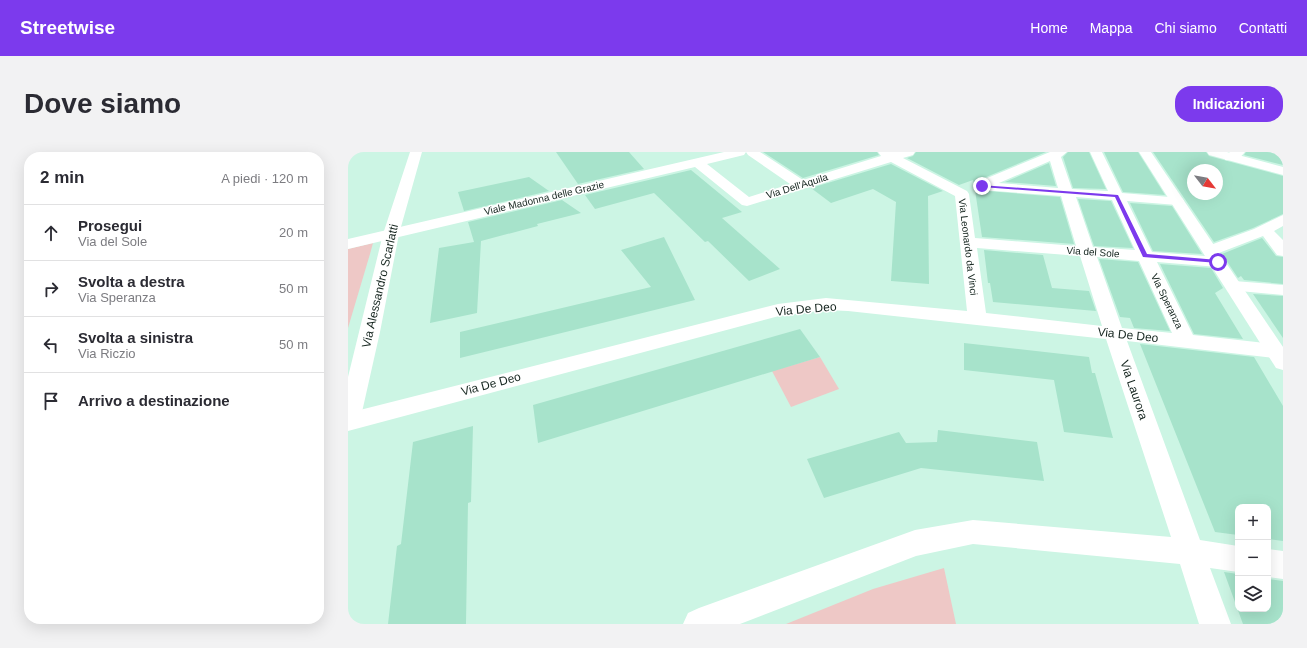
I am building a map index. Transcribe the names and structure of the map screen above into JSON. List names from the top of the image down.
{
  "streets": {
    "street": [
      "Via Dell'Aquila",
      "Viale Madonna delle Grazie",
      "Via Leonardo da Vinci",
      "Via del Sole",
      "Via Alessandro Scarlatti",
      "Via Speranza",
      "Via De Deo",
      "Via Laurora"
    ]
  },
  "crossings": [
    ["Via Dell'Aquila", "Viale Madonna delle Grazie"],
    ["Via Dell'Aquila", "Via Leonardo da Vinci"],
    ["Viale Madonna delle Grazie", "Via Alessandro Scarlatti"],
    ["Via Leonardo da Vinci", "Via del Sole"],
    ["Via Leonardo da Vinci", "Via De Deo"],
    ["Via del Sole", "Via Speranza"],
    ["Via del Sole", "Via Laurora"],
    ["Via Alessandro Scarlatti", "Via De Deo"],
    ["Via Speranza", "Via De Deo"],
    ["Via De Deo", "Via Laurora"]
  ],
  "north": "bottom right",
  "page": {
    "header": "Streetwise",
    "nav": [
      "Home",
      "Mappa",
      "Chi siamo",
      "Contatti"
    ],
    "buttons": "Indicazioni",
    "title": "Dove siamo",
    "heading": ["2 min", "A piedi · 120 m"],
    "list": [
      ["Prosegui", "Via del Sole", "20 m"],
      ["Svolta a destra", "Via Speranza", "50 m"],
      ["Svolta a sinistra", "Via Riczio", "50 m"],
      "Arrivo a destinazione"
    ],
    "map_buttons": ["+", "−"]
  }
}
